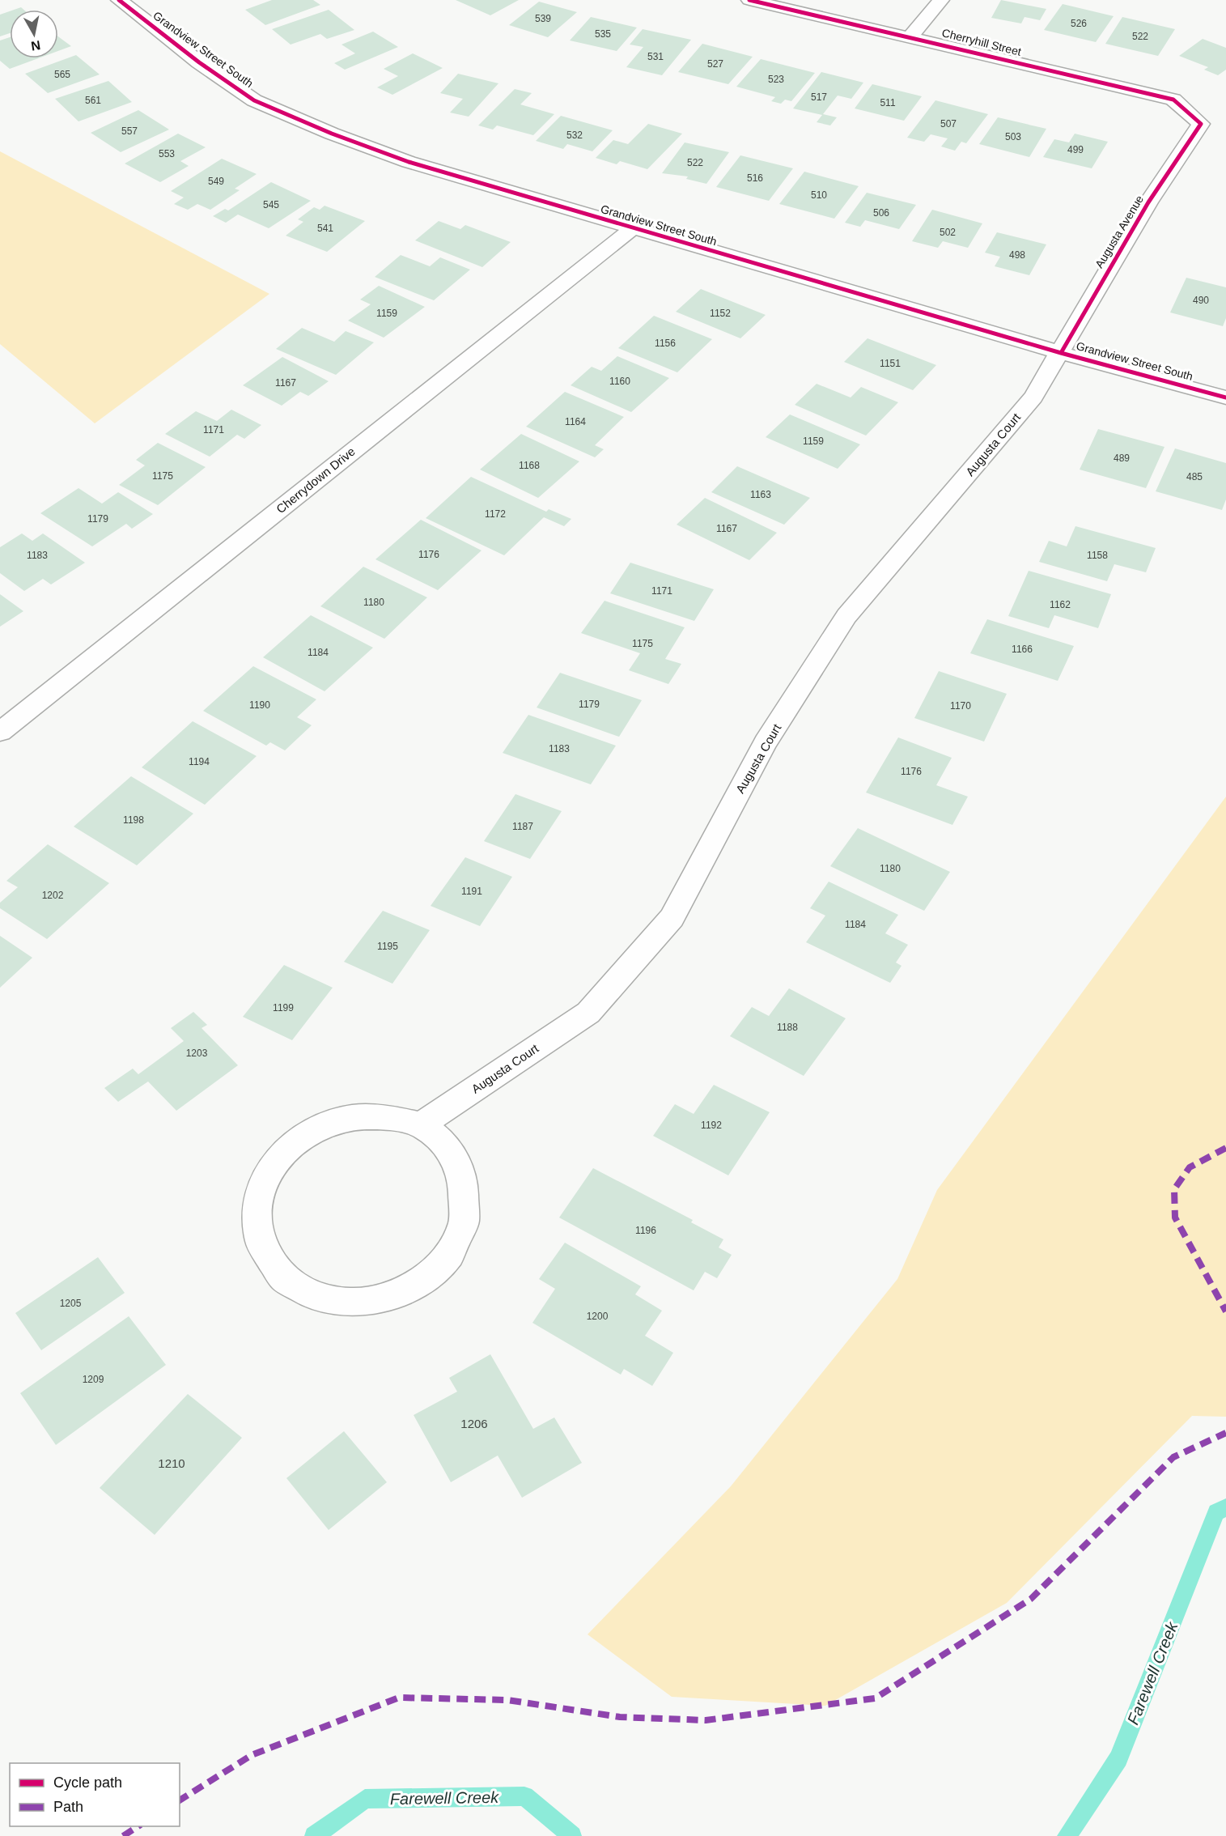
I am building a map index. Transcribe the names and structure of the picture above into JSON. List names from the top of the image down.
{
  "streets": {
    "street": [
      "Cherryhill Street",
      "Grandview Street South",
      "Augusta Avenue",
      "Augusta Court",
      "Cherrydown Drive"
    ]
  },
  "crossings": [
    ["Cherryhill Street", "Augusta Avenue"],
    ["Grandview Street South", "Augusta Avenue"],
    ["Grandview Street South", "Augusta Court"],
    ["Grandview Street South", "Cherrydown Drive"],
    ["Augusta Avenue", "Augusta Court"]
  ],
  "water": ["Farewell Creek"],
  "house_numbers": [
    "539",
    "526",
    "535",
    "522",
    "531",
    "527",
    "565",
    "523",
    "517",
    "561",
    "511",
    "507",
    "557",
    "532",
    "503",
    "499",
    "553",
    "522",
    "516",
    "549",
    "510",
    "545",
    "506",
    "541",
    "502",
    "498",
    "490",
    "1159",
    "1152",
    "1156",
    "1151",
    "1160",
    "1167",
    "1164",
    "1171",
    "1159",
    "489",
    "1168",
    "1175",
    "485",
    "1163",
    "1172",
    "1179",
    "1167",
    "1176",
    "1183",
    "1158",
    "1171",
    "1180",
    "1162",
    "1175",
    "1166",
    "1184",
    "1179",
    "1190",
    "1170",
    "1183",
    "1194",
    "1176",
    "1198",
    "1187",
    "1180",
    "1191",
    "1202",
    "1184",
    "1195",
    "1199",
    "1188",
    "1203",
    "1192",
    "1196",
    "1205",
    "1200",
    "1209",
    "1206",
    "1210"
  ],
  "legend": ["Cycle path", "Path"],
  "north": "bottom"
}
